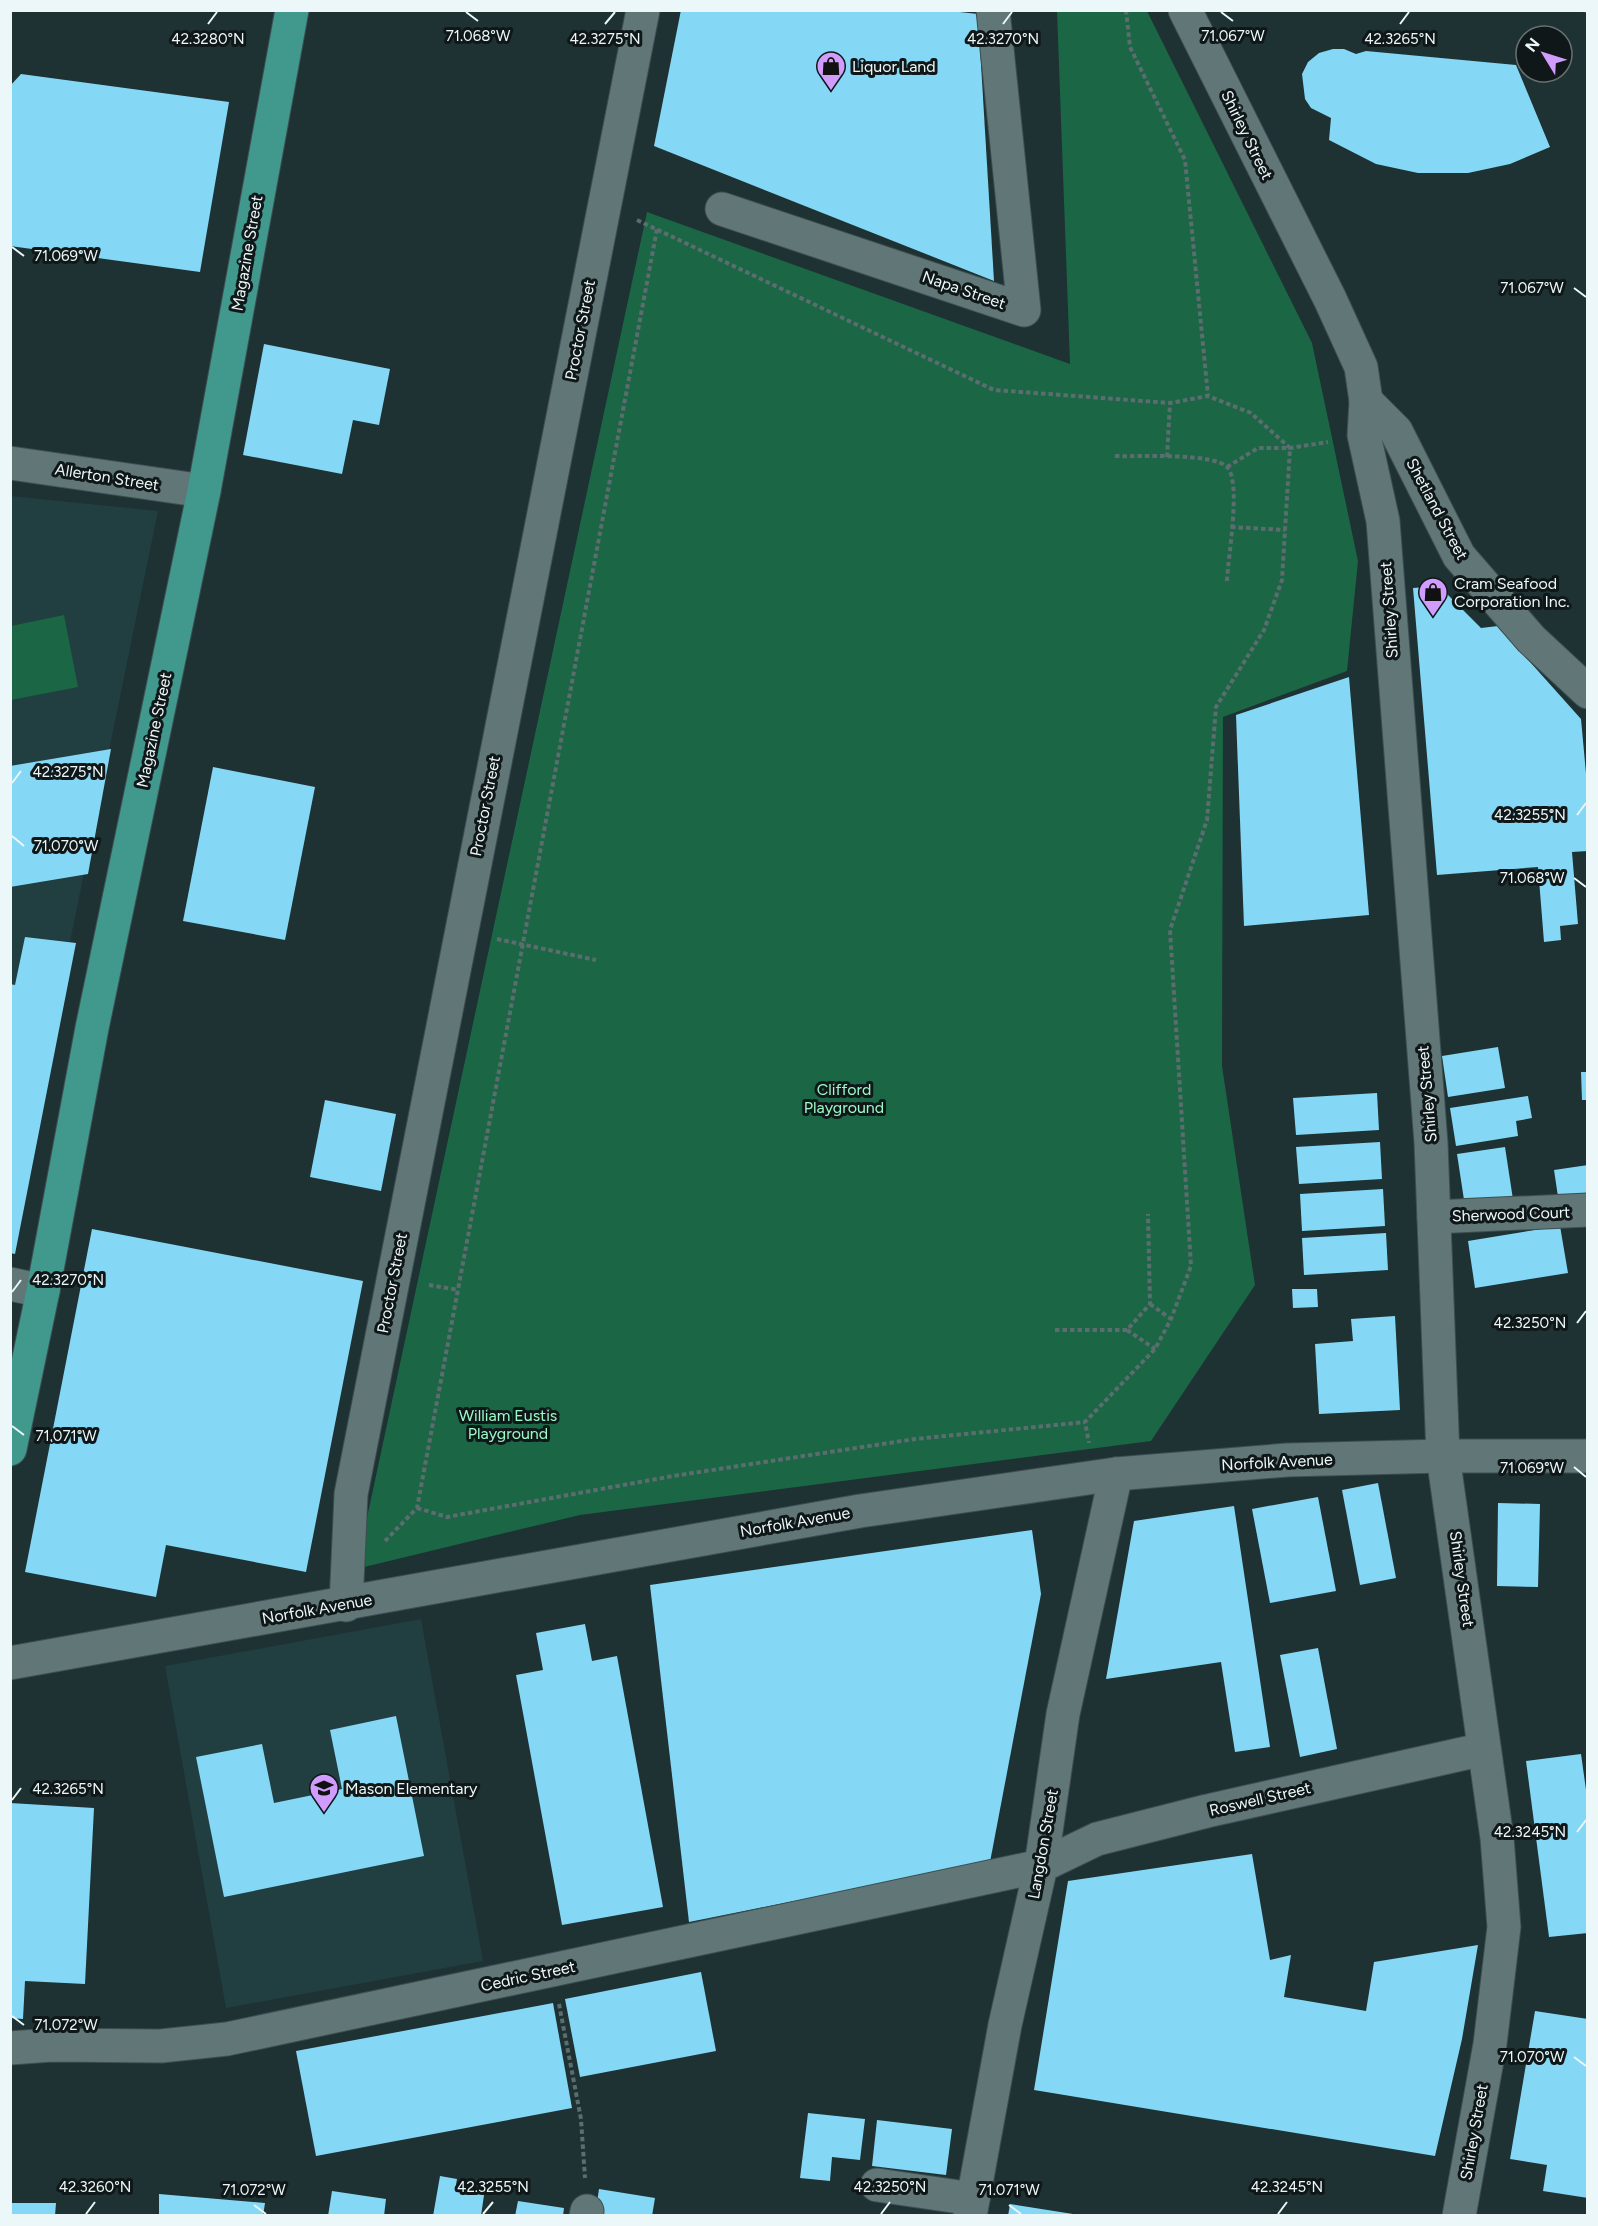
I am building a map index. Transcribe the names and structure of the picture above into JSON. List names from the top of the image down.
{
  "streets": {
    "main road": ["Magazine Street"],
    "street": [
      "Shirley Street",
      "Napa Street",
      "Proctor Street",
      "Allerton Street",
      "Shetland Street",
      "Sherwood Court",
      "Norfolk Avenue",
      "Roswell Street",
      "Langdon Street",
      "Cedric Street"
    ]
  },
  "crossings": [
    ["Shirley Street", "Shetland Street"],
    ["Shirley Street", "Sherwood Court"],
    ["Shirley Street", "Norfolk Avenue"],
    ["Shirley Street", "Roswell Street"],
    ["Magazine Street", "Allerton Street"],
    ["Proctor Street", "Norfolk Avenue"],
    ["Norfolk Avenue", "Langdon Street"],
    ["Roswell Street", "Langdon Street"],
    ["Roswell Street", "Cedric Street"],
    ["Langdon Street", "Cedric Street"]
  ],
  "parks": ["Clifford Playground", "William Eustis Playground"],
  "places": {
    "shop": ["Liquor Land", "Cram Seafood Corporation Inc."],
    "school or university": ["Mason Elementary"]
  },
  "north": "top left",
  "coordinates": [
    "71.068°W",
    "71.067°W",
    "42.3280°N",
    "42.3275°N",
    "42.3270°N",
    "42.3265°N",
    "71.069°W",
    "42.3255°N",
    "71.070°W",
    "42.3250°N",
    "71.071°W",
    "42.3245°N",
    "71.072°W",
    "42.3260°N"
  ]
}
